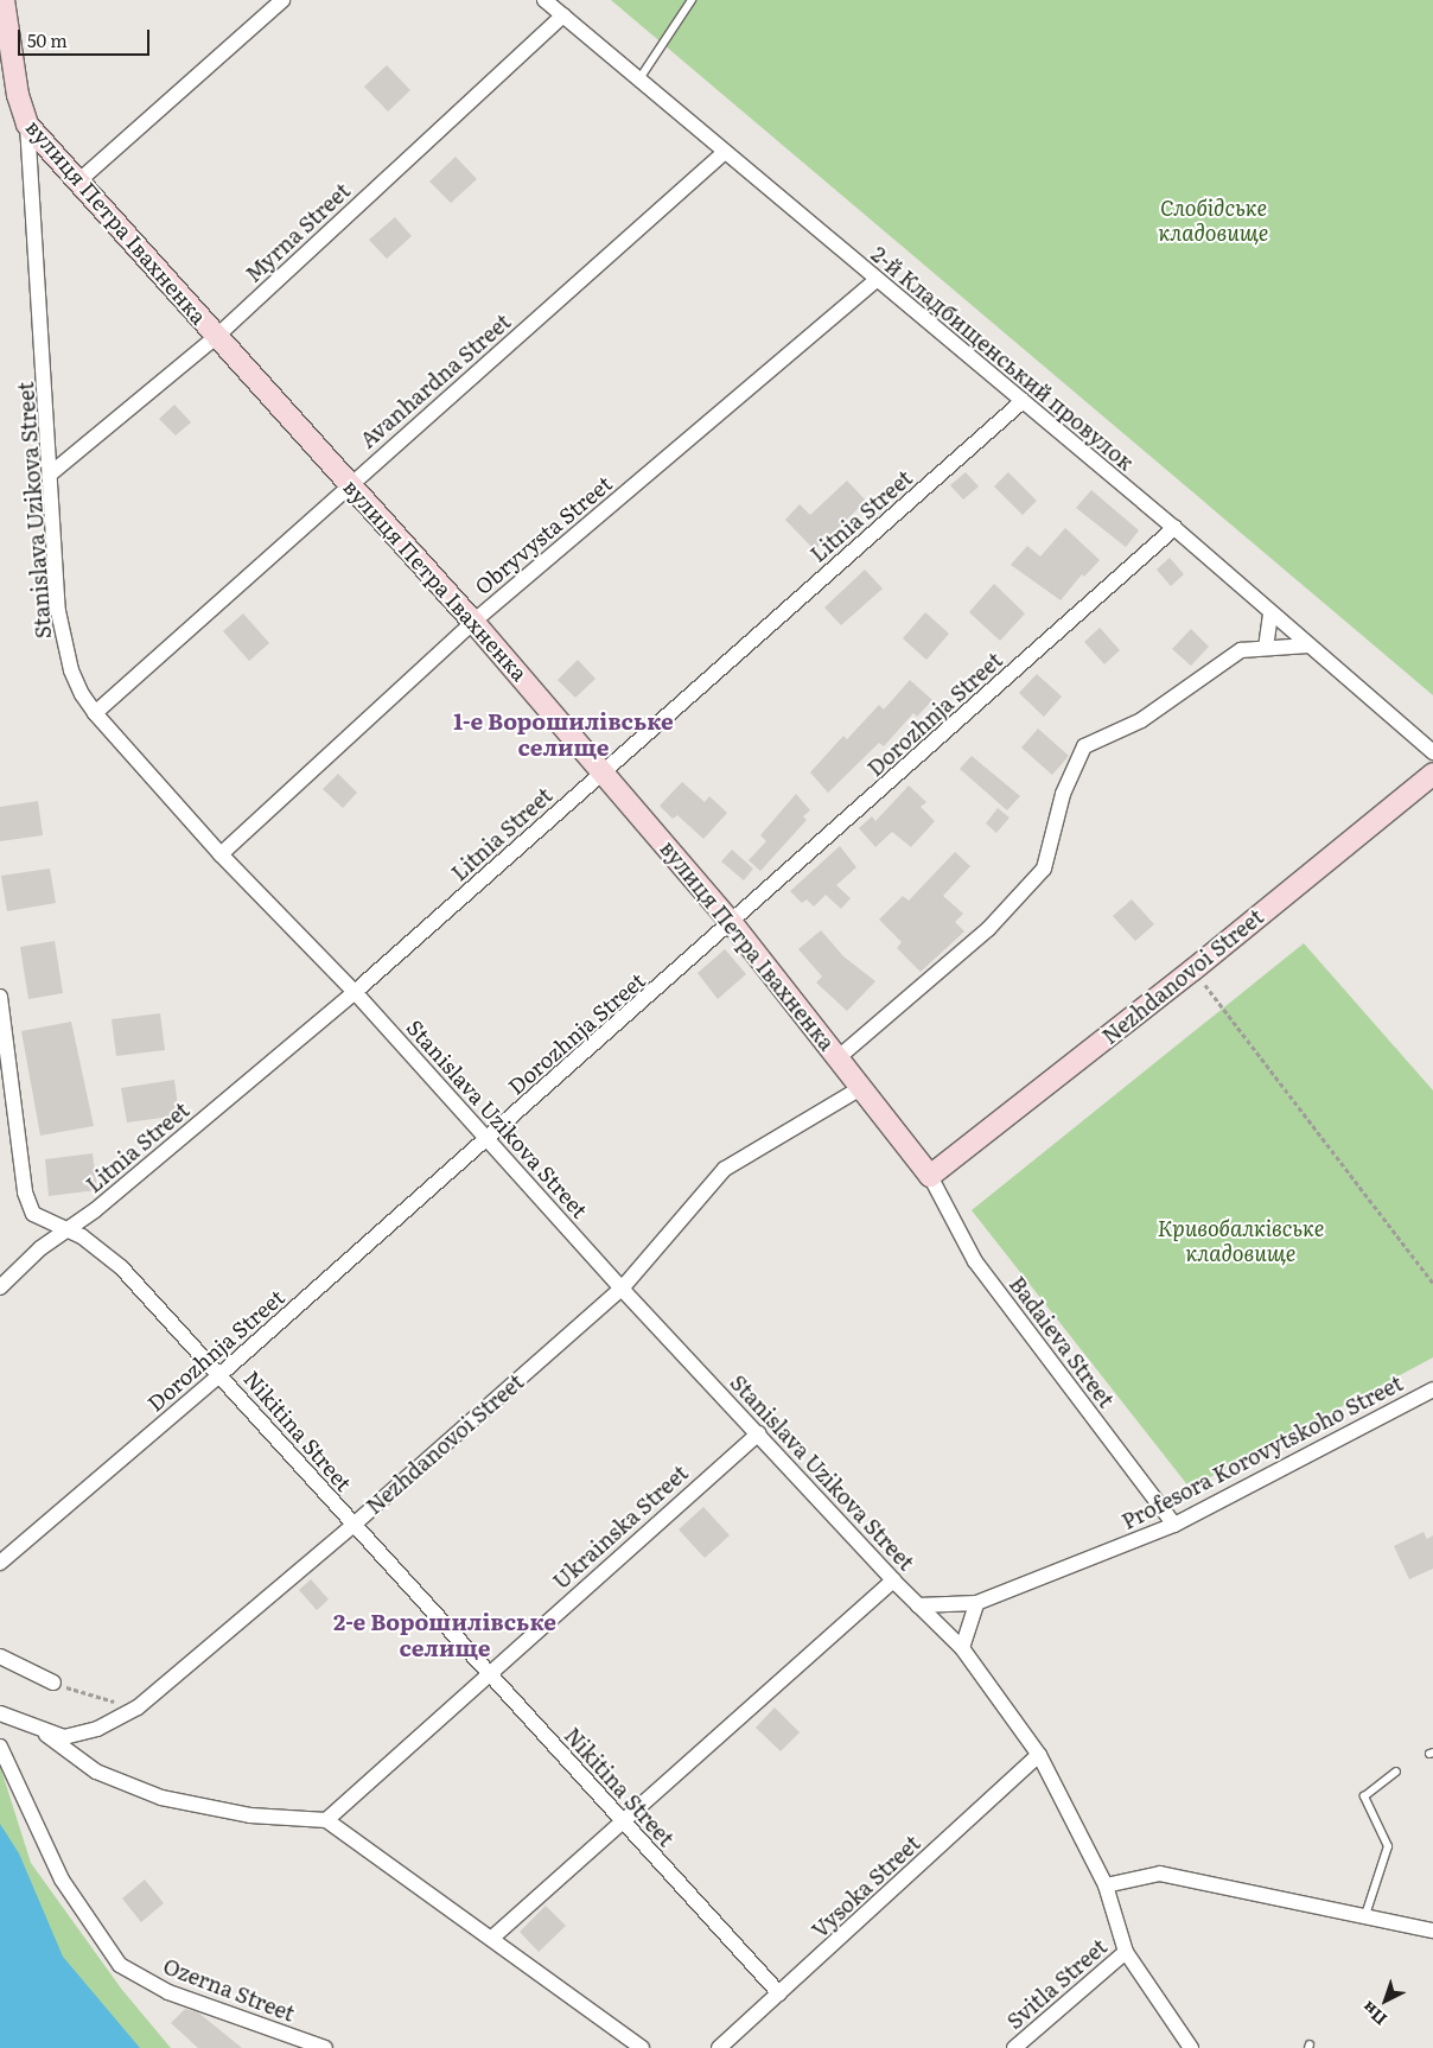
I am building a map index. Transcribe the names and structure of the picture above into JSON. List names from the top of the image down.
{
  "streets": {
    "street": [
      "вулиця Петра Івахненка",
      "Myrna Street",
      "2-й Кладбищенський провулок",
      "Avanhardna Street",
      "Stanislava Uzikova Street",
      "Litnia Street",
      "Obryvysta Street",
      "Dorozhnja Street",
      "Nezhdanovoi Street",
      "Badaieva Street",
      "Nikitina Street",
      "Profesora Korovytskoho Street",
      "Ukrainska Street",
      "Vysoka Street",
      "Svitla Street",
      "Ozerna Street"
    ]
  },
  "crossings": [
    ["вулиця Петра Івахненка", "Myrna Street"],
    ["вулиця Петра Івахненка", "Avanhardna Street"],
    ["вулиця Петра Івахненка", "Stanislava Uzikova Street"],
    ["вулиця Петра Івахненка", "Litnia Street"],
    ["вулиця Петра Івахненка", "Obryvysta Street"],
    ["вулиця Петра Івахненка", "Dorozhnja Street"],
    ["вулиця Петра Івахненка", "Nezhdanovoi Street"],
    ["вулиця Петра Івахненка", "Badaieva Street"],
    ["Myrna Street", "2-й Кладбищенський провулок"],
    ["Myrna Street", "Stanislava Uzikova Street"],
    ["2-й Кладбищенський провулок", "Avanhardna Street"],
    ["2-й Кладбищенський провулок", "Litnia Street"],
    ["2-й Кладбищенський провулок", "Obryvysta Street"],
    ["2-й Кладбищенський провулок", "Dorozhnja Street"],
    ["Avanhardna Street", "Stanislava Uzikova Street"],
    ["Stanislava Uzikova Street", "Litnia Street"],
    ["Stanislava Uzikova Street", "Obryvysta Street"],
    ["Stanislava Uzikova Street", "Dorozhnja Street"],
    ["Stanislava Uzikova Street", "Nezhdanovoi Street"],
    ["Stanislava Uzikova Street", "Profesora Korovytskoho Street"],
    ["Stanislava Uzikova Street", "Ukrainska Street"],
    ["Stanislava Uzikova Street", "Vysoka Street"],
    ["Stanislava Uzikova Street", "Svitla Street"],
    ["Litnia Street", "Nikitina Street"],
    ["Dorozhnja Street", "Nikitina Street"],
    ["Nezhdanovoi Street", "Badaieva Street"],
    ["Nezhdanovoi Street", "Nikitina Street"],
    ["Badaieva Street", "Profesora Korovytskoho Street"],
    ["Nikitina Street", "Ukrainska Street"],
    ["Nikitina Street", "Vysoka Street"]
  ],
  "districts": ["1-е Ворошилівське селище", "2-е Ворошилівське селище"],
  "parks": ["Слобідське кладовище", "Кривобалківське кладовище"],
  "scale_bar": "50 m",
  "north": "bottom left"
}
